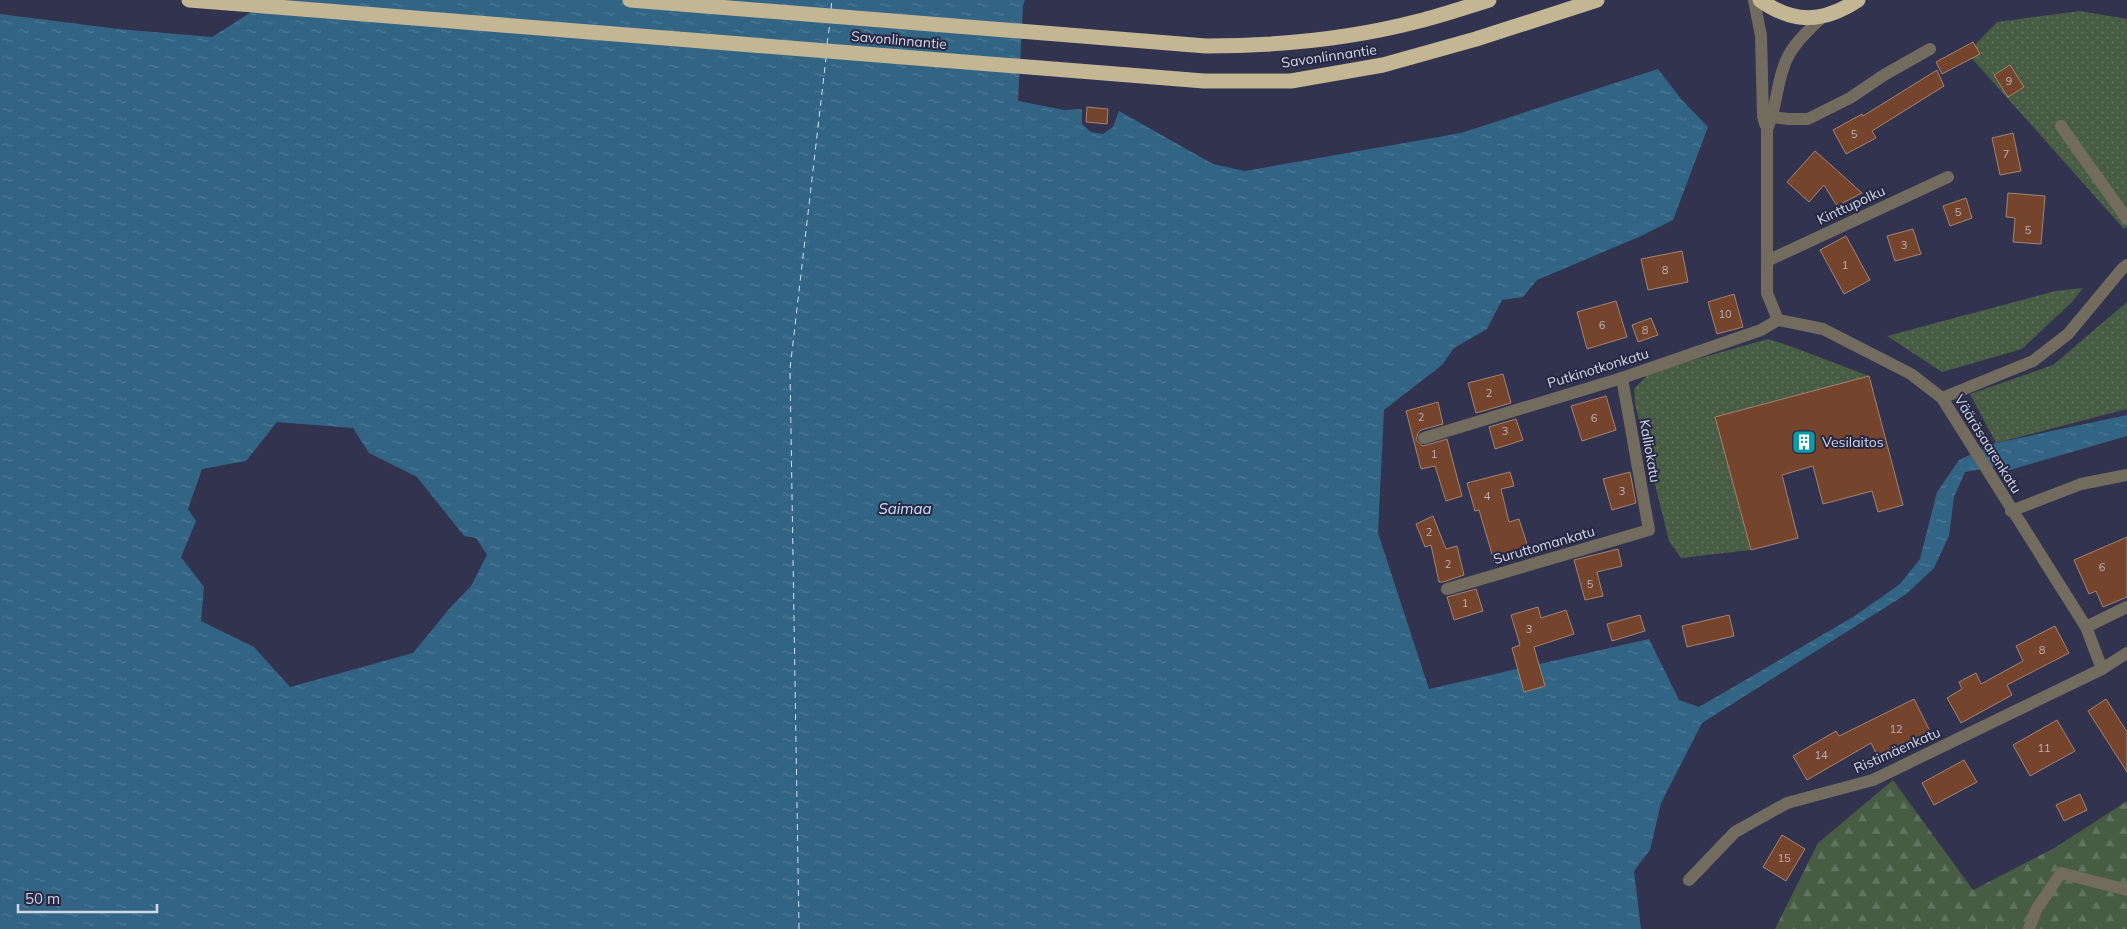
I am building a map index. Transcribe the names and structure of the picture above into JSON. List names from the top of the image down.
{
  "streets": {
    "highway": ["Savonlinnantie"],
    "street": [
      "Kinttupolku",
      "Putkinotkonkatu",
      "Vääräsaarenkatu",
      "Kalliokatu",
      "Suruttomankatu",
      "Ristimäenkatu"
    ]
  },
  "crossings": [
    ["Putkinotkonkatu", "Vääräsaarenkatu"],
    ["Putkinotkonkatu", "Kalliokatu"],
    ["Vääräsaarenkatu", "Ristimäenkatu"],
    ["Kalliokatu", "Suruttomankatu"]
  ],
  "water": ["Saimaa"],
  "places": {
    "building": ["Vesilaitos"]
  },
  "house_numbers": [
    "9",
    "5",
    "7",
    "5",
    "5",
    "3",
    "1",
    "8",
    "10",
    "6",
    "8",
    "2",
    "2",
    "6",
    "3",
    "1",
    "3",
    "4",
    "2",
    "2",
    "6",
    "5",
    "1",
    "3",
    "8",
    "12",
    "11",
    "14",
    "15"
  ],
  "scale_bar": "50 m"
}
